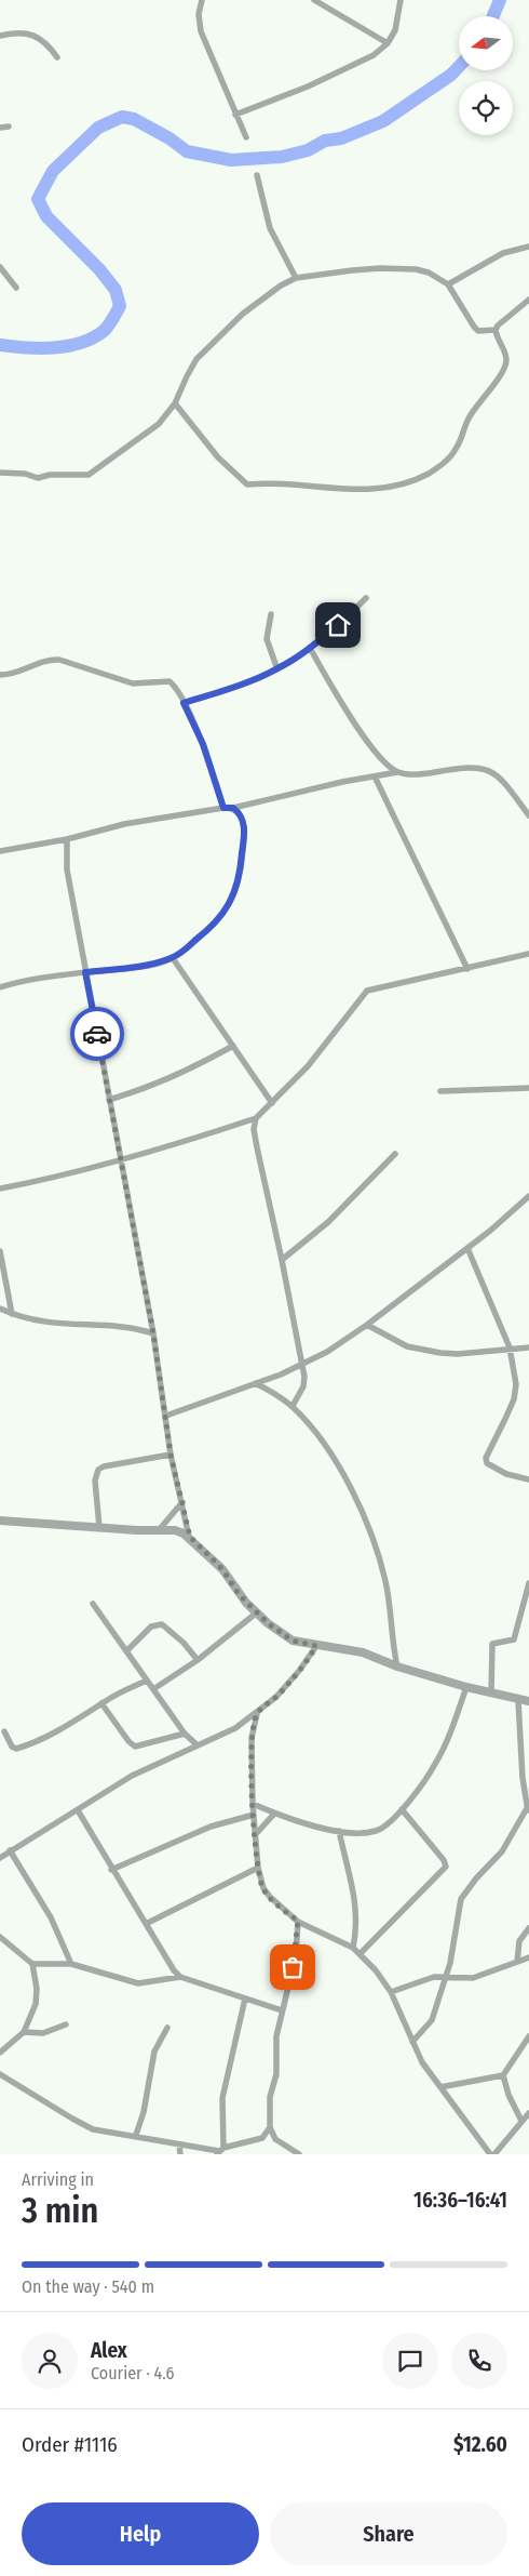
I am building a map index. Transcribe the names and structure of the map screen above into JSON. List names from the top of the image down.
{
  "north": "left",
  "page": {
    "heading": ["3 min", "Arriving in", "16:36–16:41"],
    "panel": [
      "Alex",
      "Courier · 4.6",
      "Order #1116",
      "$12.60"
    ],
    "bar": "On the way · 540 m",
    "buttons": ["Help", "Share"]
  }
}
